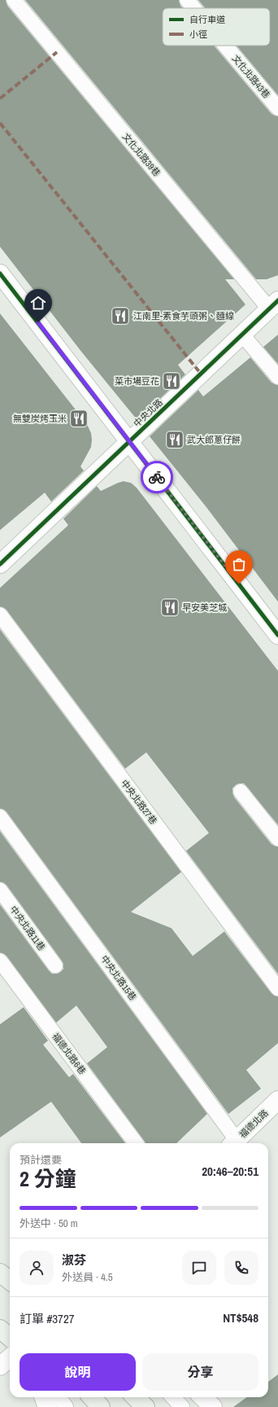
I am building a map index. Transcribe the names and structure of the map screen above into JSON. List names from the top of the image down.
{
  "streets": {
    "street": ["中央北路", "福德北路"],
    "lane": [
      "文化北路43巷",
      "文化北路39巷",
      "中央北路27巷",
      "中央北路11巷",
      "中央北路15巷",
      "福德北路6巷"
    ]
  },
  "crossings": [
    ["文化北路39巷", "中央北路"],
    ["中央北路15巷", "福德北路"]
  ],
  "places": {
    "restaurant": [
      "江南里-素食芋頭粥、麵線",
      "菜市場豆花",
      "無雙炭烤玉米",
      "武大郎蔥仔餅",
      "早安美芝城"
    ]
  },
  "legend": ["自行車道", "小徑"],
  "page": {
    "heading": ["2 分鐘", "預計還要", "20:46–20:51"],
    "panel": [
      "淑芬",
      "外送員 · 4.5",
      "訂單 #3727",
      "NT$548"
    ],
    "bar": "外送中 · 50 m",
    "buttons": ["說明", "分享"]
  }
}
